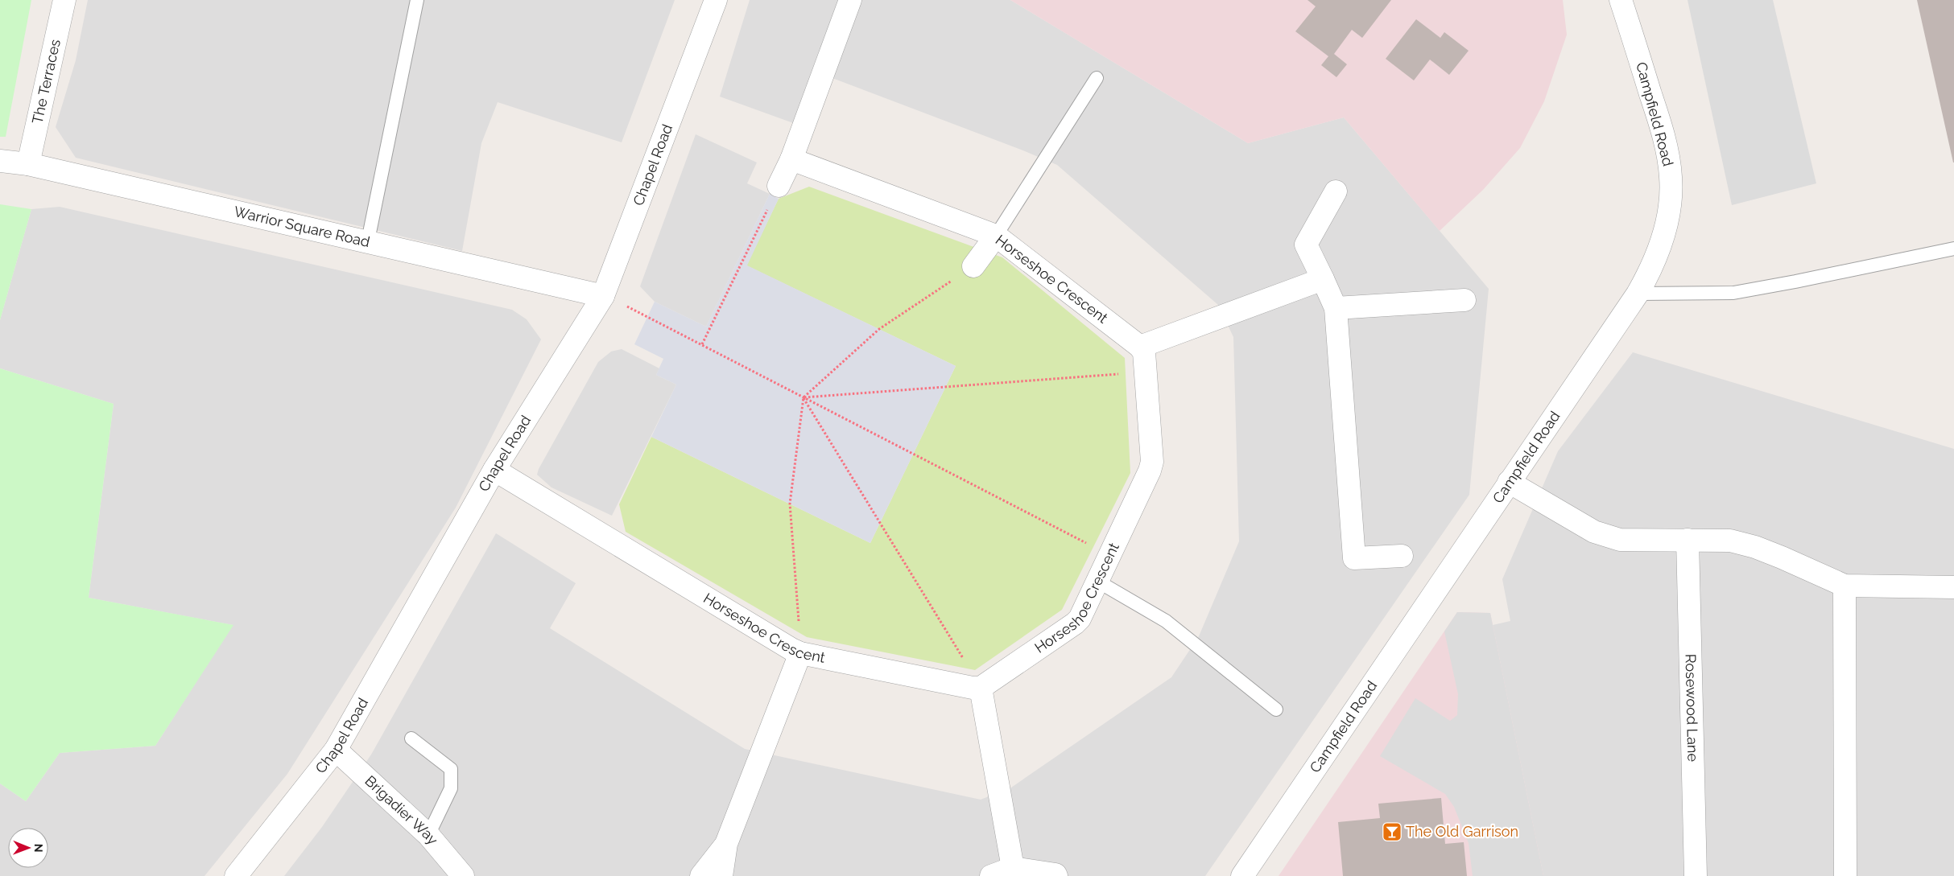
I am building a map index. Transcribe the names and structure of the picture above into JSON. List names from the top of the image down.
{
  "streets": {
    "street": [
      "The Terraces",
      "Campfield Road",
      "Chapel Road",
      "Warrior Square Road",
      "Horseshoe Crescent",
      "Rosewood Lane",
      "Brigadier Way"
    ]
  },
  "crossings": [
    ["The Terraces", "Warrior Square Road"],
    ["Chapel Road", "Warrior Square Road"],
    ["Chapel Road", "Horseshoe Crescent"],
    ["Chapel Road", "Brigadier Way"]
  ],
  "places": {
    "bar": ["The Old Garrison"]
  },
  "north": "right"
}
